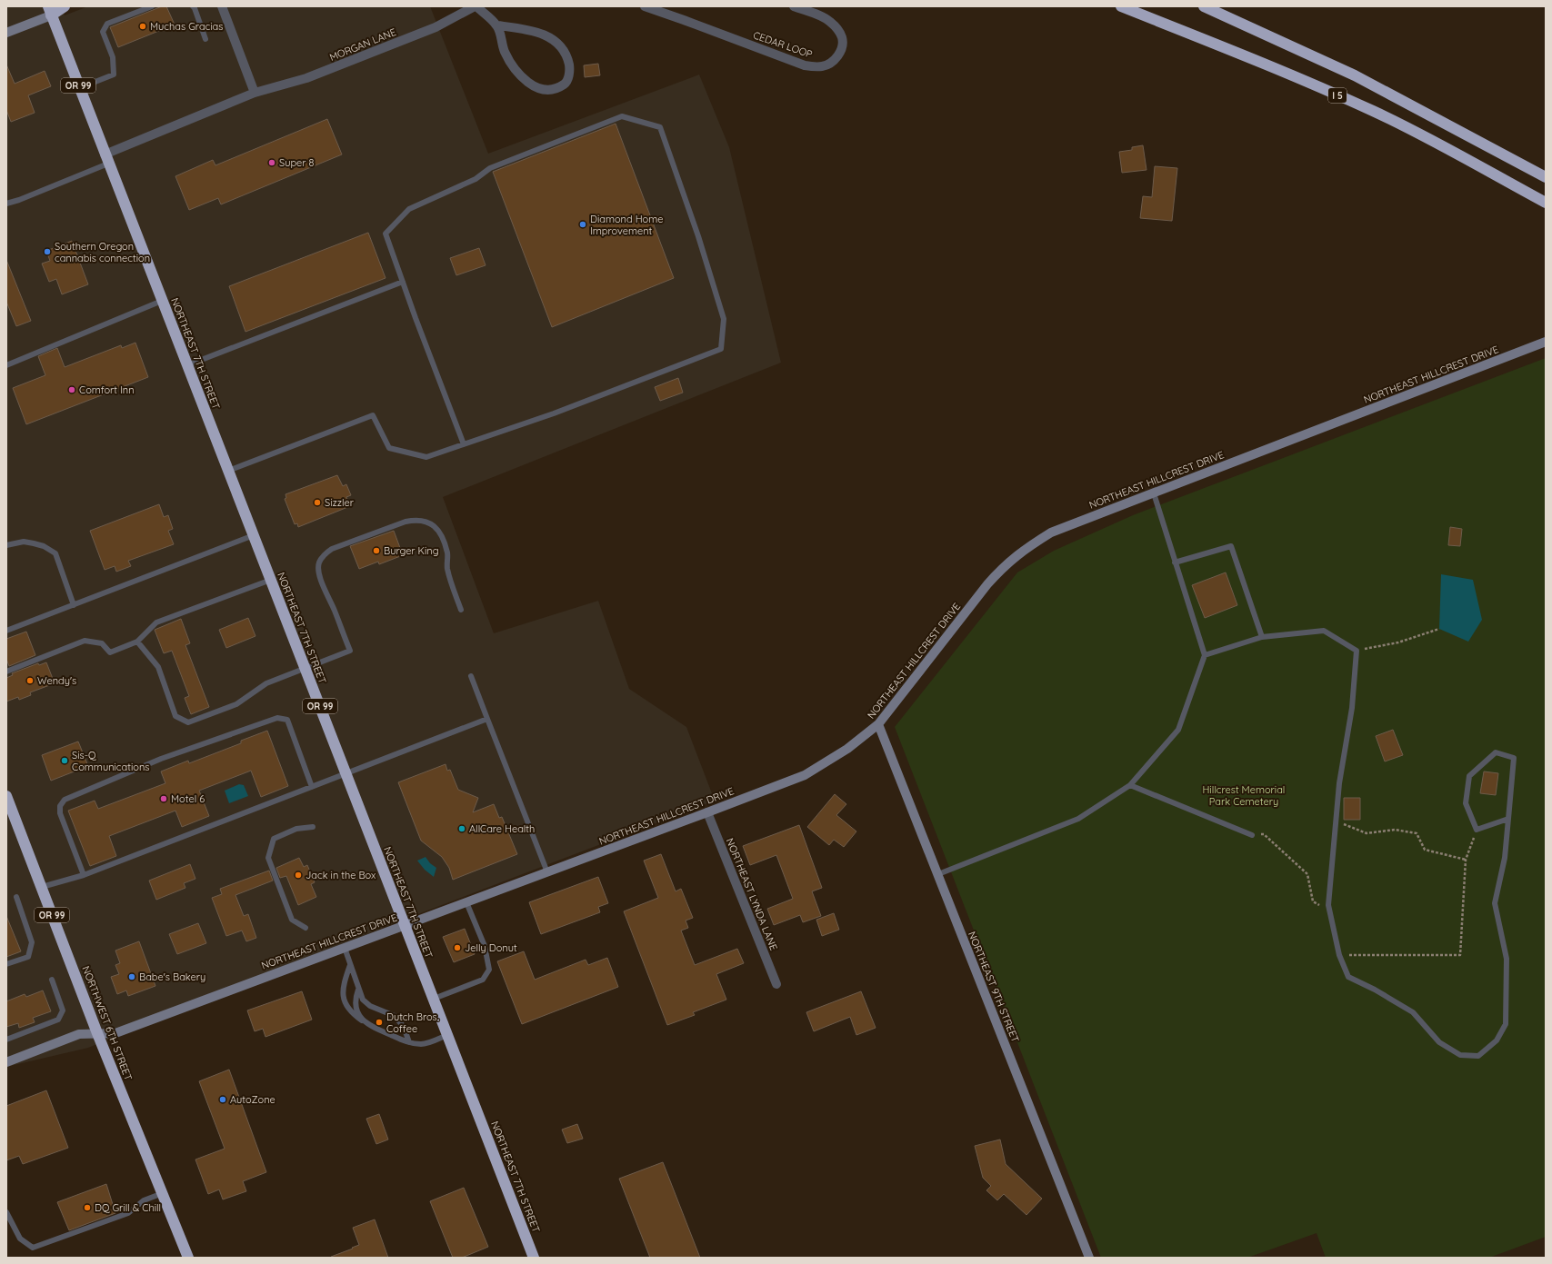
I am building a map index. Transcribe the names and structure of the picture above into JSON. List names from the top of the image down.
{
  "streets": {
    "highway": [
      "OR 99",
      "I 5",
      "NORTHEAST 7TH STREET",
      "NORTHWEST 6TH STREET"
    ],
    "street": [
      "MORGAN LANE",
      "CEDAR LOOP",
      "NORTHEAST HILLCREST DRIVE",
      "NORTHEAST LYNDA LANE",
      "NORTHEAST 9TH STREET"
    ]
  },
  "crossings": [
    ["MORGAN LANE", "NORTHEAST 7TH STREET"],
    ["NORTHEAST 7TH STREET", "NORTHEAST HILLCREST DRIVE"],
    ["NORTHEAST HILLCREST DRIVE", "NORTHEAST LYNDA LANE"],
    ["NORTHEAST HILLCREST DRIVE", "NORTHEAST 9TH STREET"],
    ["NORTHEAST HILLCREST DRIVE", "NORTHWEST 6TH STREET"]
  ],
  "parks": ["Hillcrest Memorial Park Cemetery"],
  "places": [
    "Muchas Gracias",
    "Super 8",
    "Diamond Home Improvement",
    "Southern Oregon cannabis connection",
    "Comfort Inn",
    "Sizzler",
    "Burger King",
    "Wendy's",
    "Sis-Q Communications",
    "Motel 6",
    "AllCare Health",
    "Jack in the Box",
    "Jelly Donut",
    "Babe's Bakery",
    "Dutch Bros. Coffee",
    "AutoZone",
    "DQ Grill & Chill"
  ]
}
